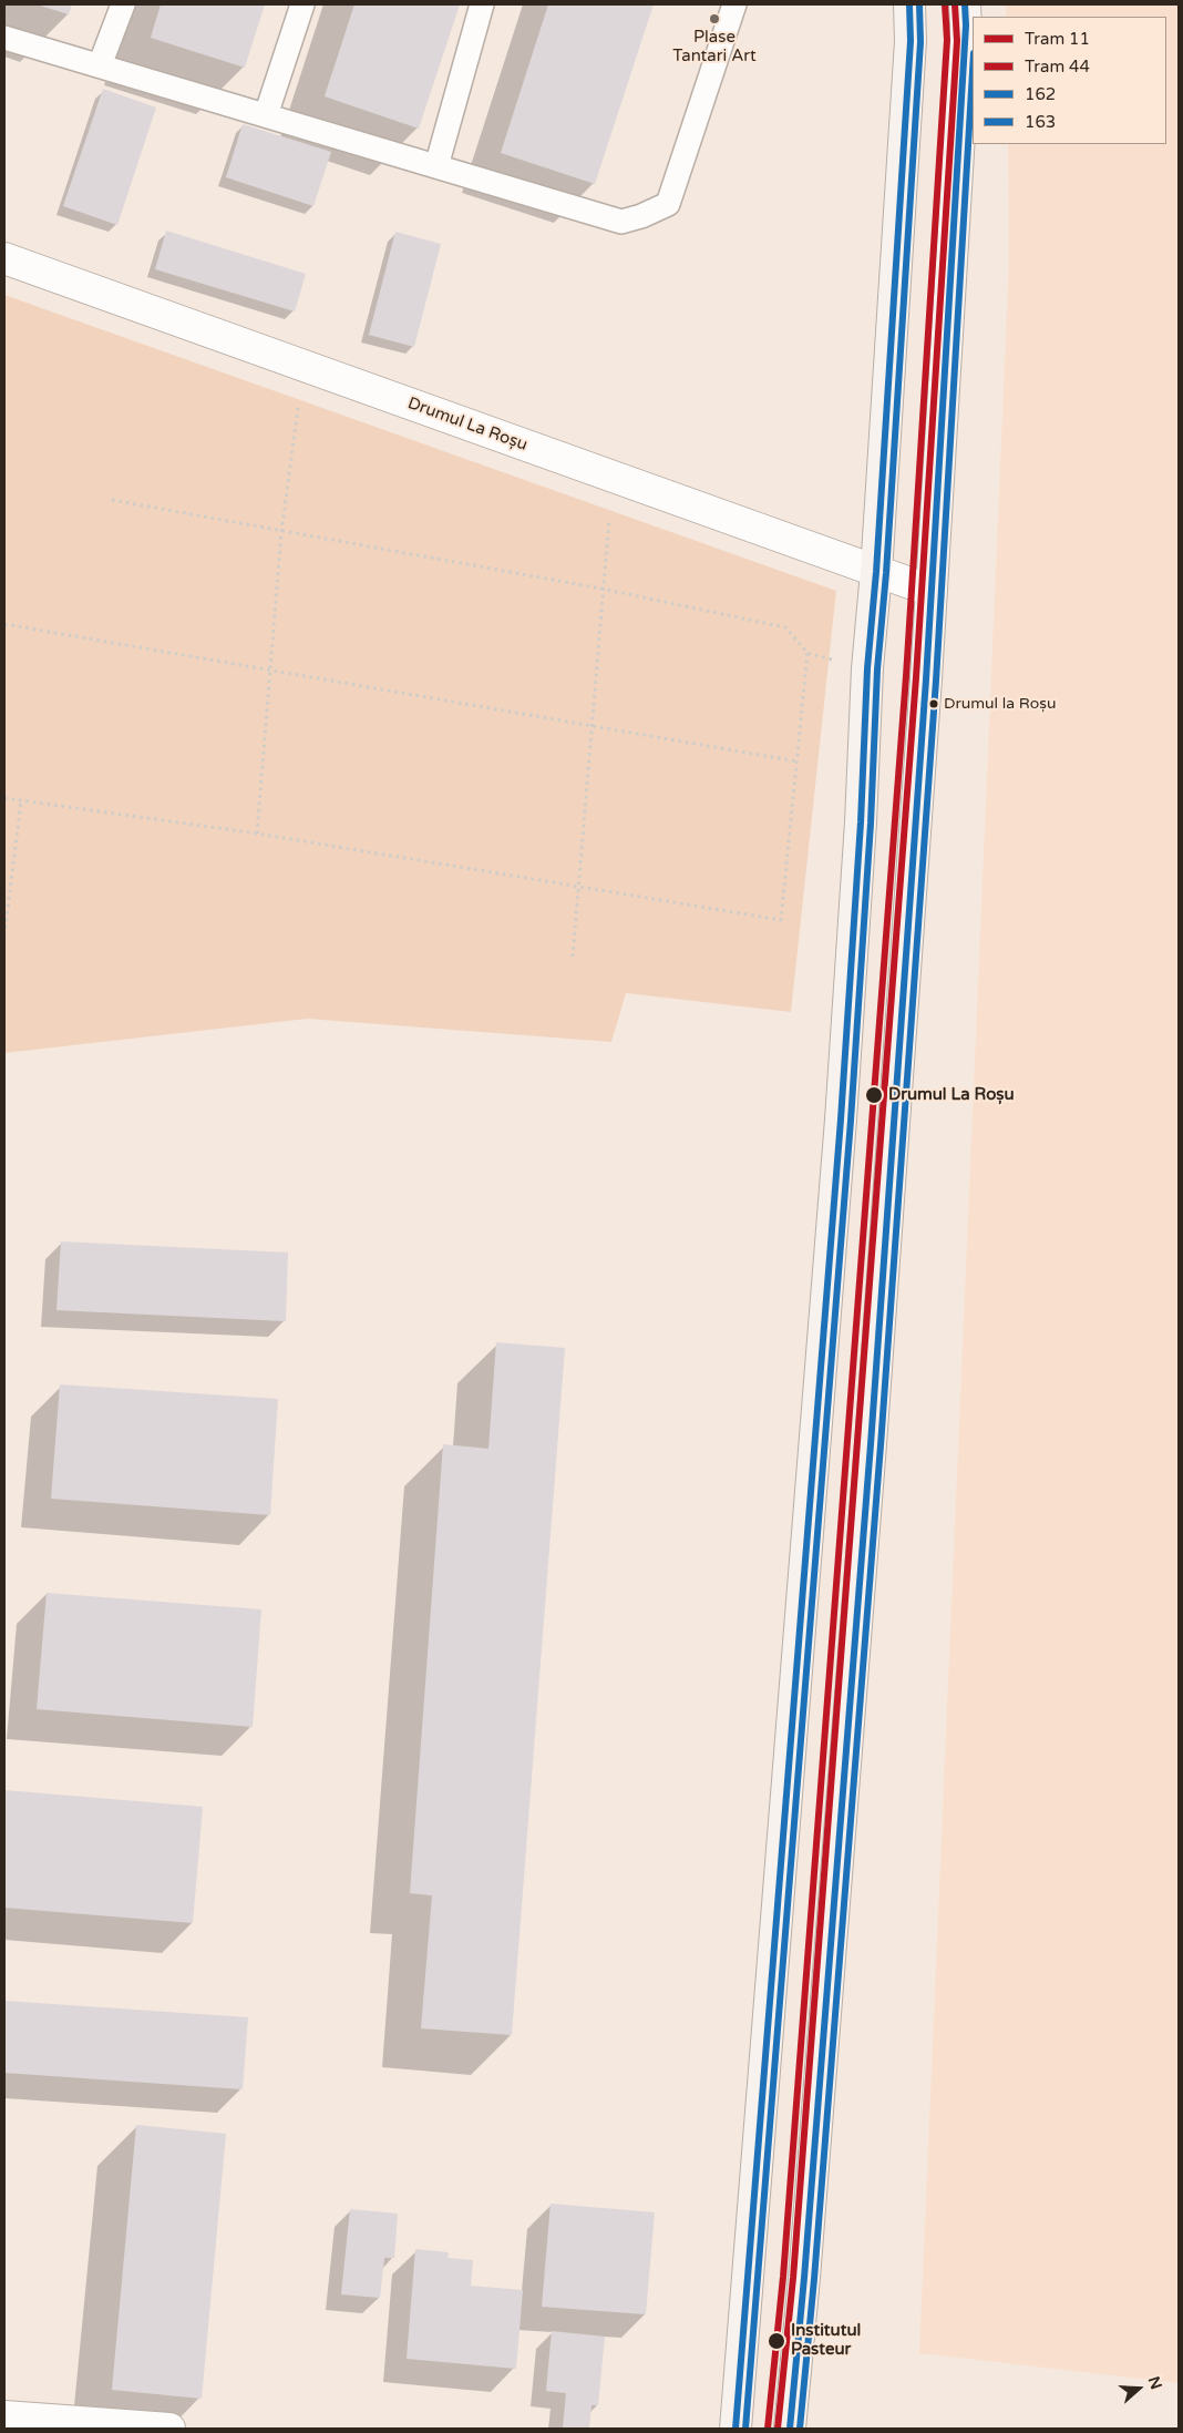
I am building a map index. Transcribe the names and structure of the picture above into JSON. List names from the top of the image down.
{
  "streets": {
    "street": ["Drumul La Roșu"]
  },
  "places": [
    "Plase Tantari Art",
    "Drumul la Roșu",
    "Drumul La Roșu",
    "Institutul Pasteur"
  ],
  "lines": [
    "tram line 11",
    "tram line 44",
    "transit line 162",
    "transit line 163"
  ],
  "legend": [
    "Tram 11",
    "Tram 44",
    "162",
    "163"
  ],
  "north": "right"
}
